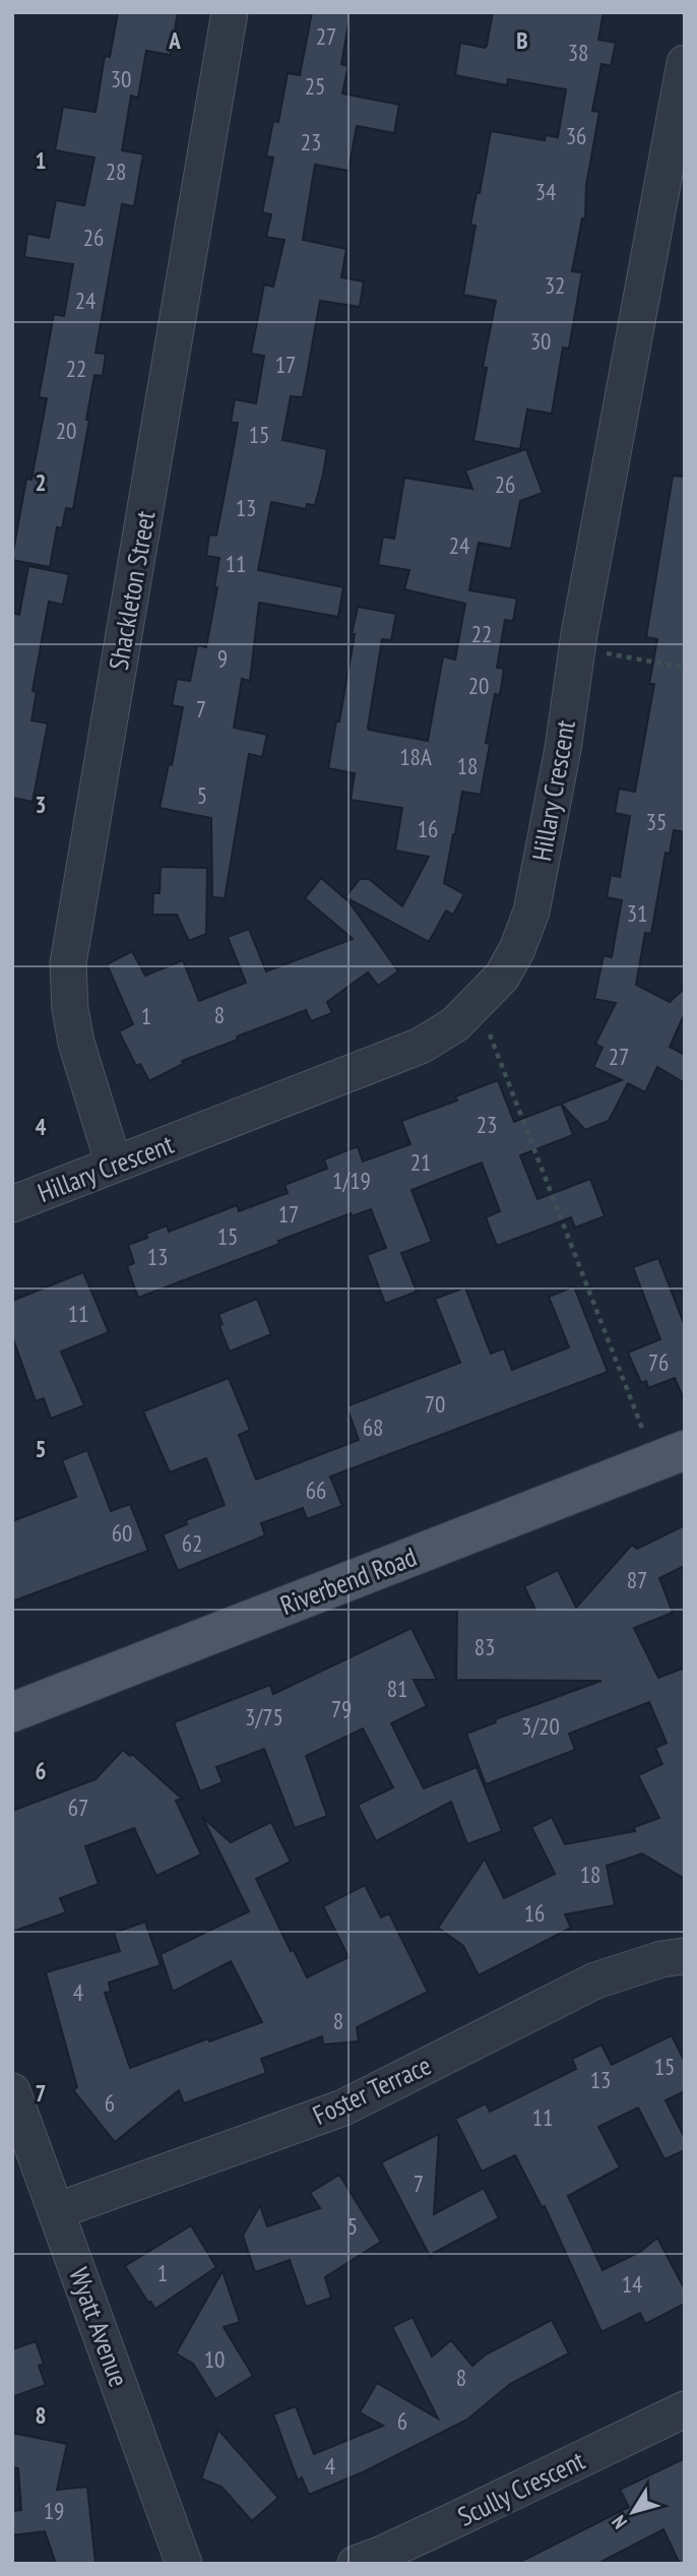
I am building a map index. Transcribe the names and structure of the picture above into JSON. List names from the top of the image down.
{
  "streets": {
    "main road": ["Riverbend Road"],
    "street": [
      "Shackleton Street",
      "Hillary Crescent",
      "Foster Terrace",
      "Wyatt Avenue",
      "Scully Crescent"
    ]
  },
  "crossings": [
    ["Shackleton Street", "Hillary Crescent"],
    ["Foster Terrace", "Wyatt Avenue"]
  ],
  "house_numbers": [
    "27",
    "38",
    "30",
    "25",
    "36",
    "23",
    "28",
    "34",
    "26",
    "32",
    "24",
    "30",
    "17",
    "22",
    "20",
    "15",
    "26",
    "13",
    "24",
    "11",
    "22",
    "9",
    "20",
    "7",
    "18A",
    "18",
    "5",
    "35",
    "16",
    "31",
    "8",
    "1",
    "27",
    "23",
    "21",
    "1/19",
    "17",
    "15",
    "13",
    "11",
    "76",
    "70",
    "68",
    "66",
    "60",
    "62",
    "87",
    "83",
    "81",
    "79",
    "3/75",
    "3/20",
    "67",
    "18",
    "16",
    "4",
    "8",
    "15",
    "13",
    "6",
    "11",
    "7",
    "5",
    "1",
    "14",
    "10",
    "8",
    "6",
    "4",
    "19"
  ],
  "north": "bottom left",
  "grid": {
    "columns": ["A", "B"],
    "rows": [
      "1",
      "2",
      "3",
      "4",
      "5",
      "6",
      "7",
      "8"
    ]
  }
}
